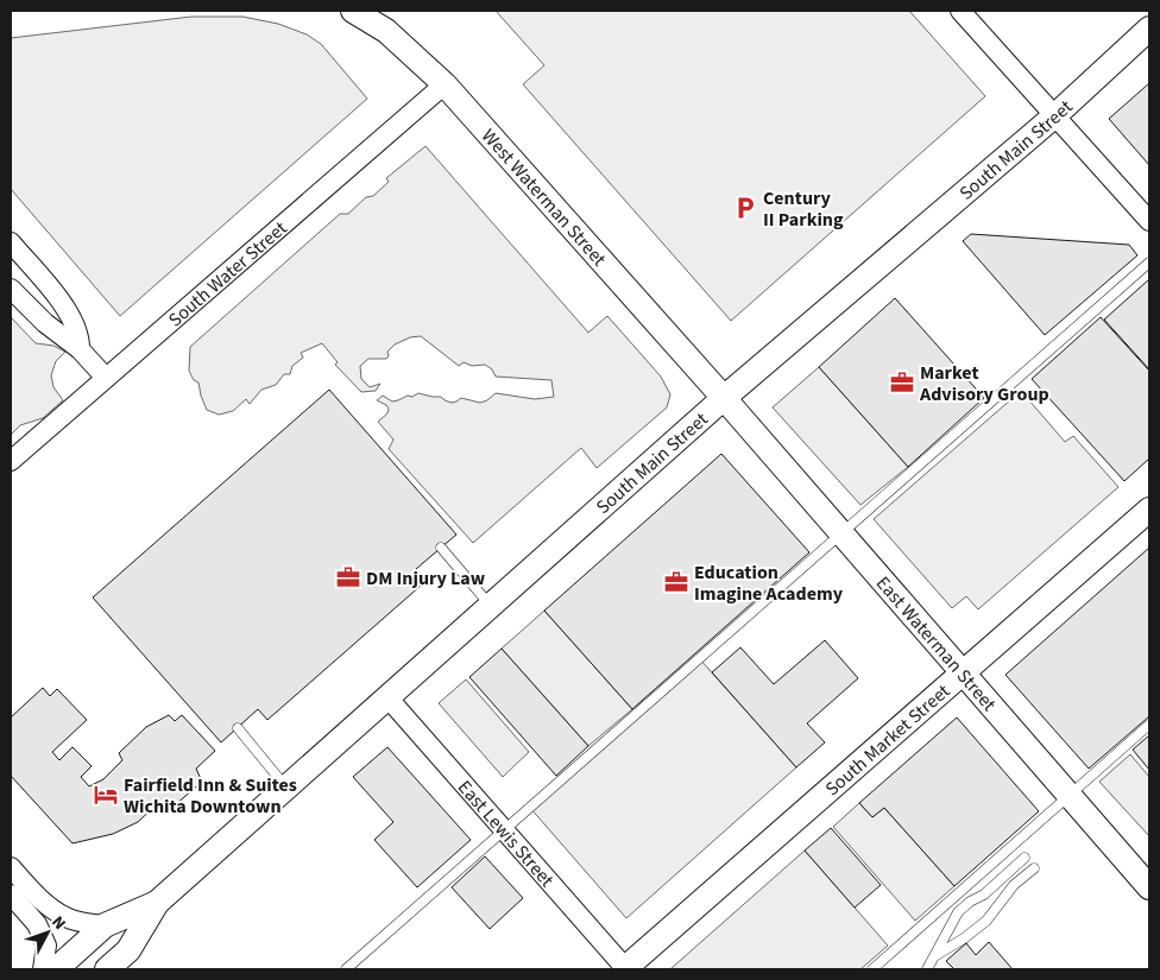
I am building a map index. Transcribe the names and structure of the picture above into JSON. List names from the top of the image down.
{
  "streets": {
    "street": [
      "South Main Street",
      "West Waterman Street",
      "South Water Street",
      "East Waterman Street",
      "South Market Street",
      "East Lewis Street"
    ]
  },
  "crossings": [
    ["South Main Street", "West Waterman Street"],
    ["South Main Street", "East Waterman Street"],
    ["South Main Street", "East Lewis Street"],
    ["West Waterman Street", "South Water Street"],
    ["West Waterman Street", "East Waterman Street"],
    ["East Waterman Street", "South Market Street"],
    ["South Market Street", "East Lewis Street"]
  ],
  "places": {
    "parking": ["Century II Parking"],
    "office": ["Market Advisory Group", "DM Injury Law", "Education Imagine Academy"],
    "hotel": ["Fairfield Inn & Suites Wichita Downtown"]
  },
  "north": "top right"
}
